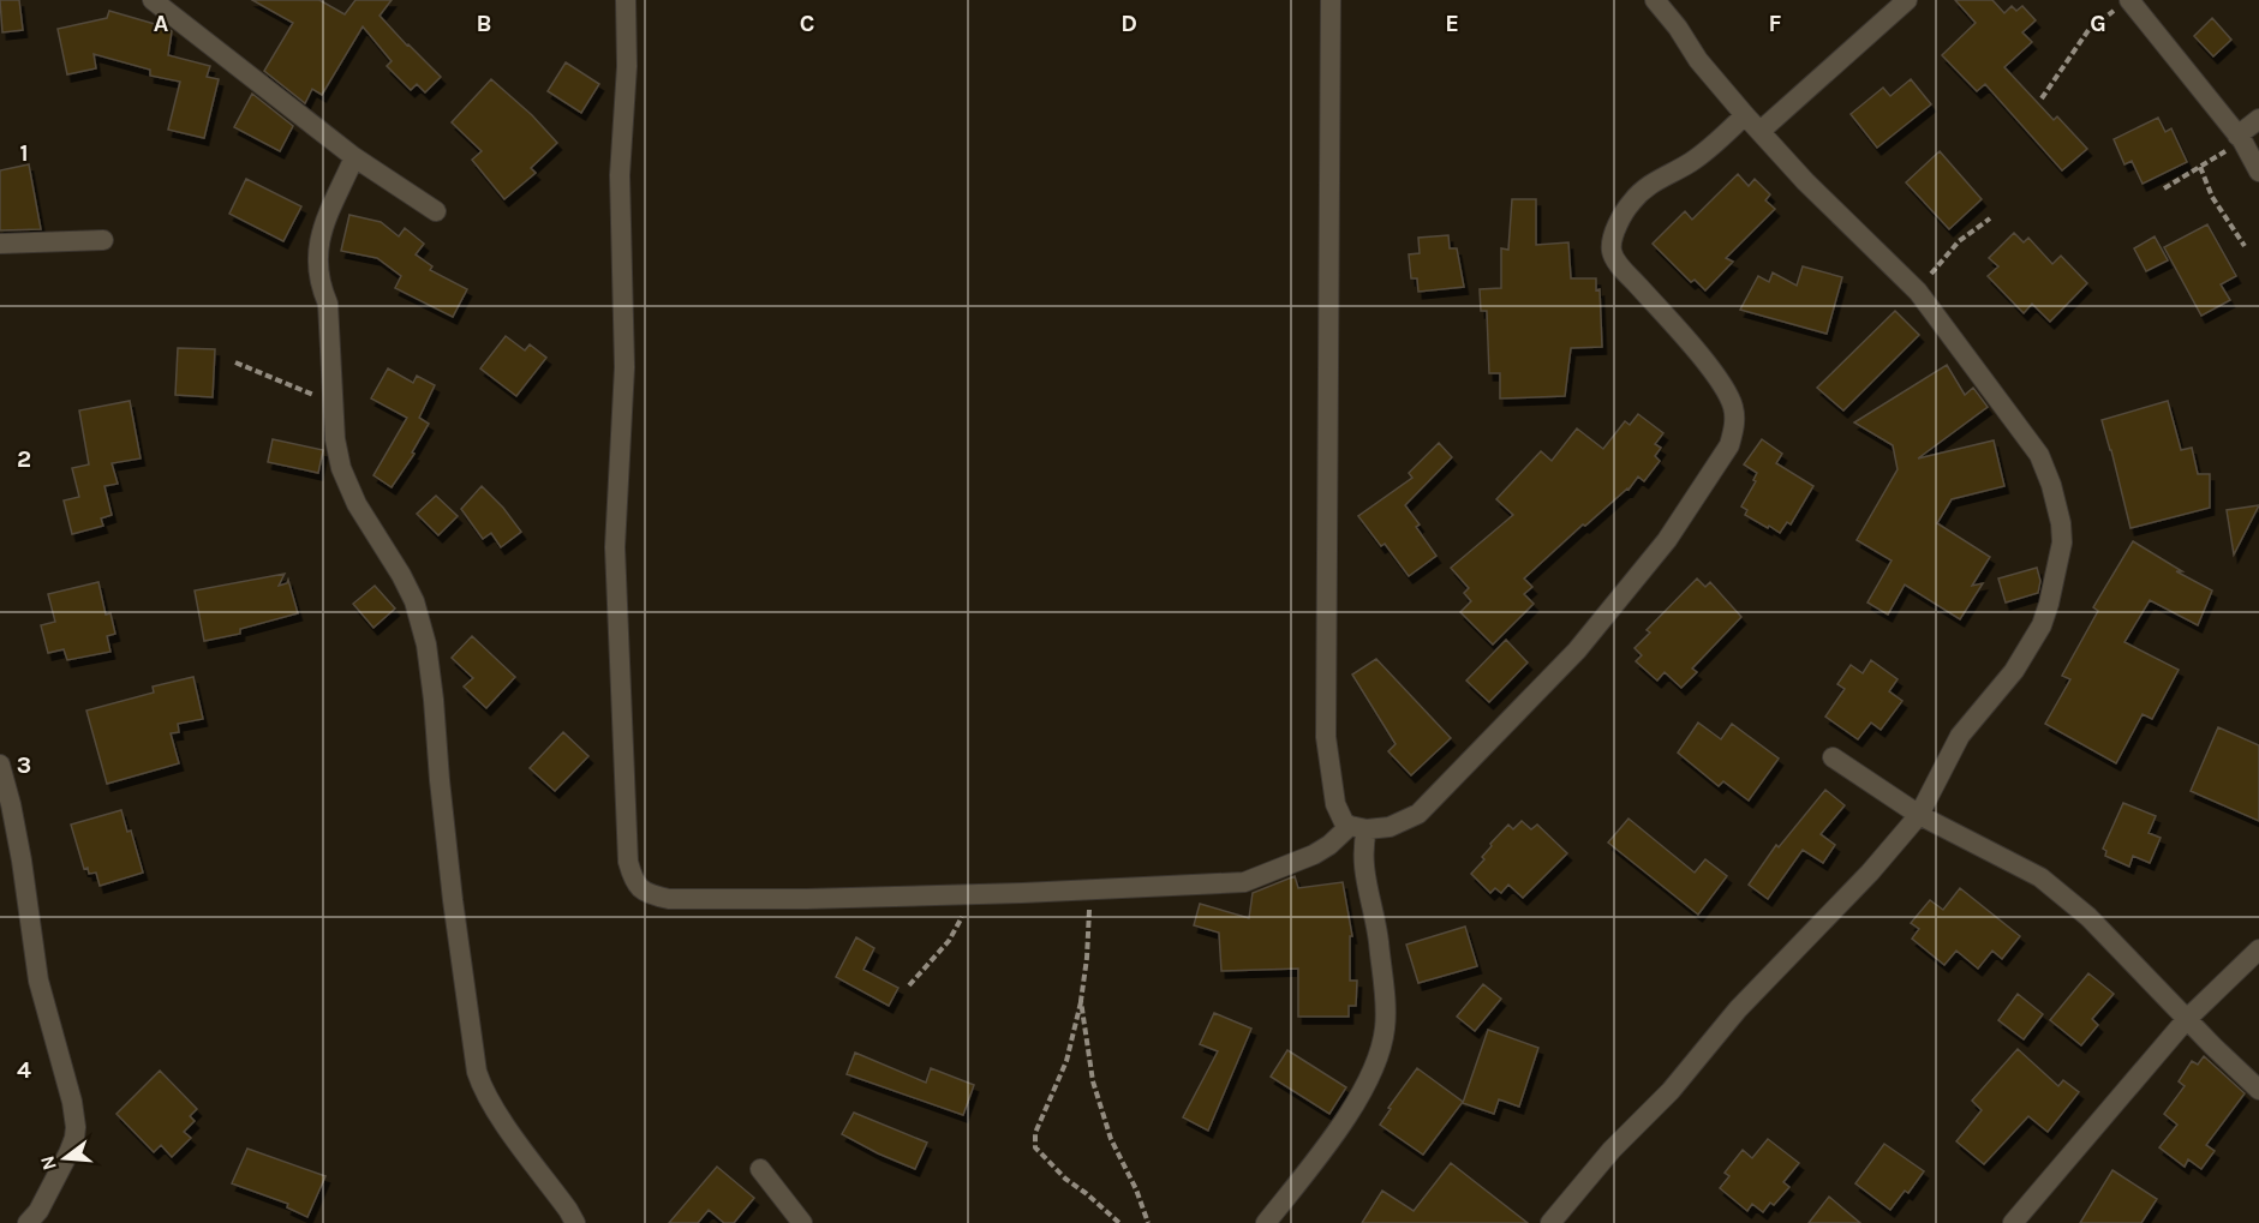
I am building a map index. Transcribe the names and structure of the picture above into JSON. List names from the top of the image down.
{
  "north": "left",
  "grid": {
    "columns": [
      "A",
      "B",
      "C",
      "D",
      "E",
      "F",
      "G"
    ],
    "rows": [
      "1",
      "2",
      "3",
      "4"
    ]
  }
}
